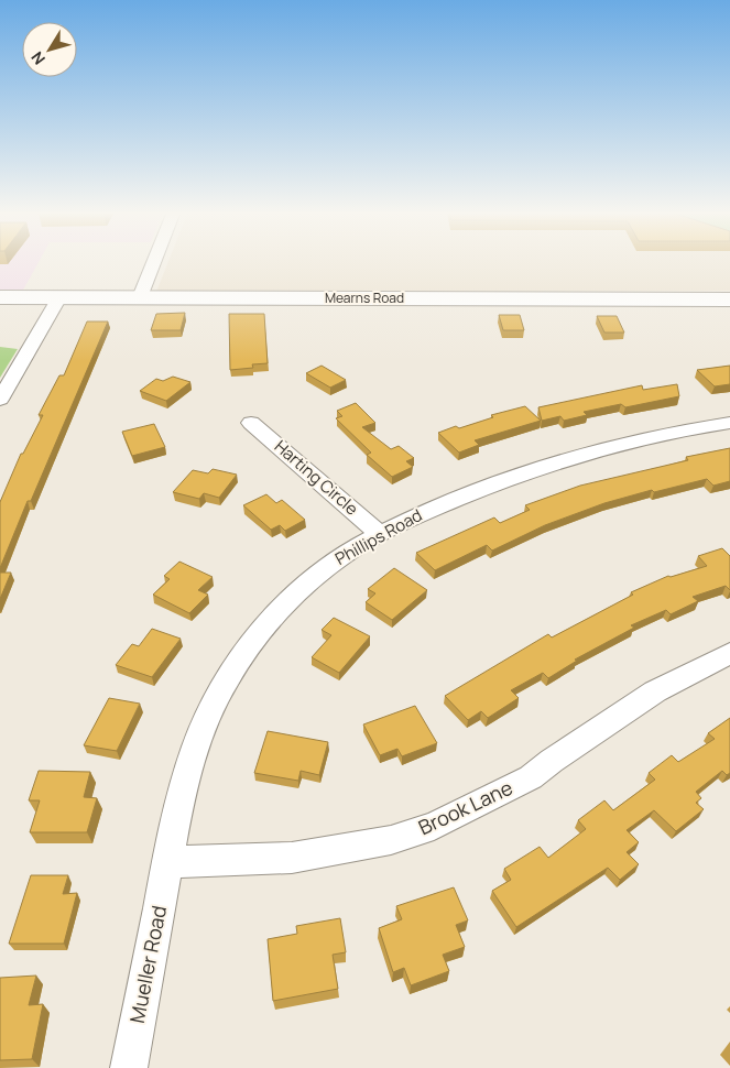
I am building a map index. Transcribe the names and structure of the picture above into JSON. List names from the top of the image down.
{
  "streets": {
    "street": [
      "Mearns Road",
      "Harting Circle",
      "Phillips Road",
      "Brook Lane",
      "Mueller Road"
    ]
  },
  "crossings": [
    ["Harting Circle", "Phillips Road"],
    ["Phillips Road", "Brook Lane"],
    ["Phillips Road", "Mueller Road"],
    ["Brook Lane", "Mueller Road"]
  ],
  "north": "bottom left"
}
